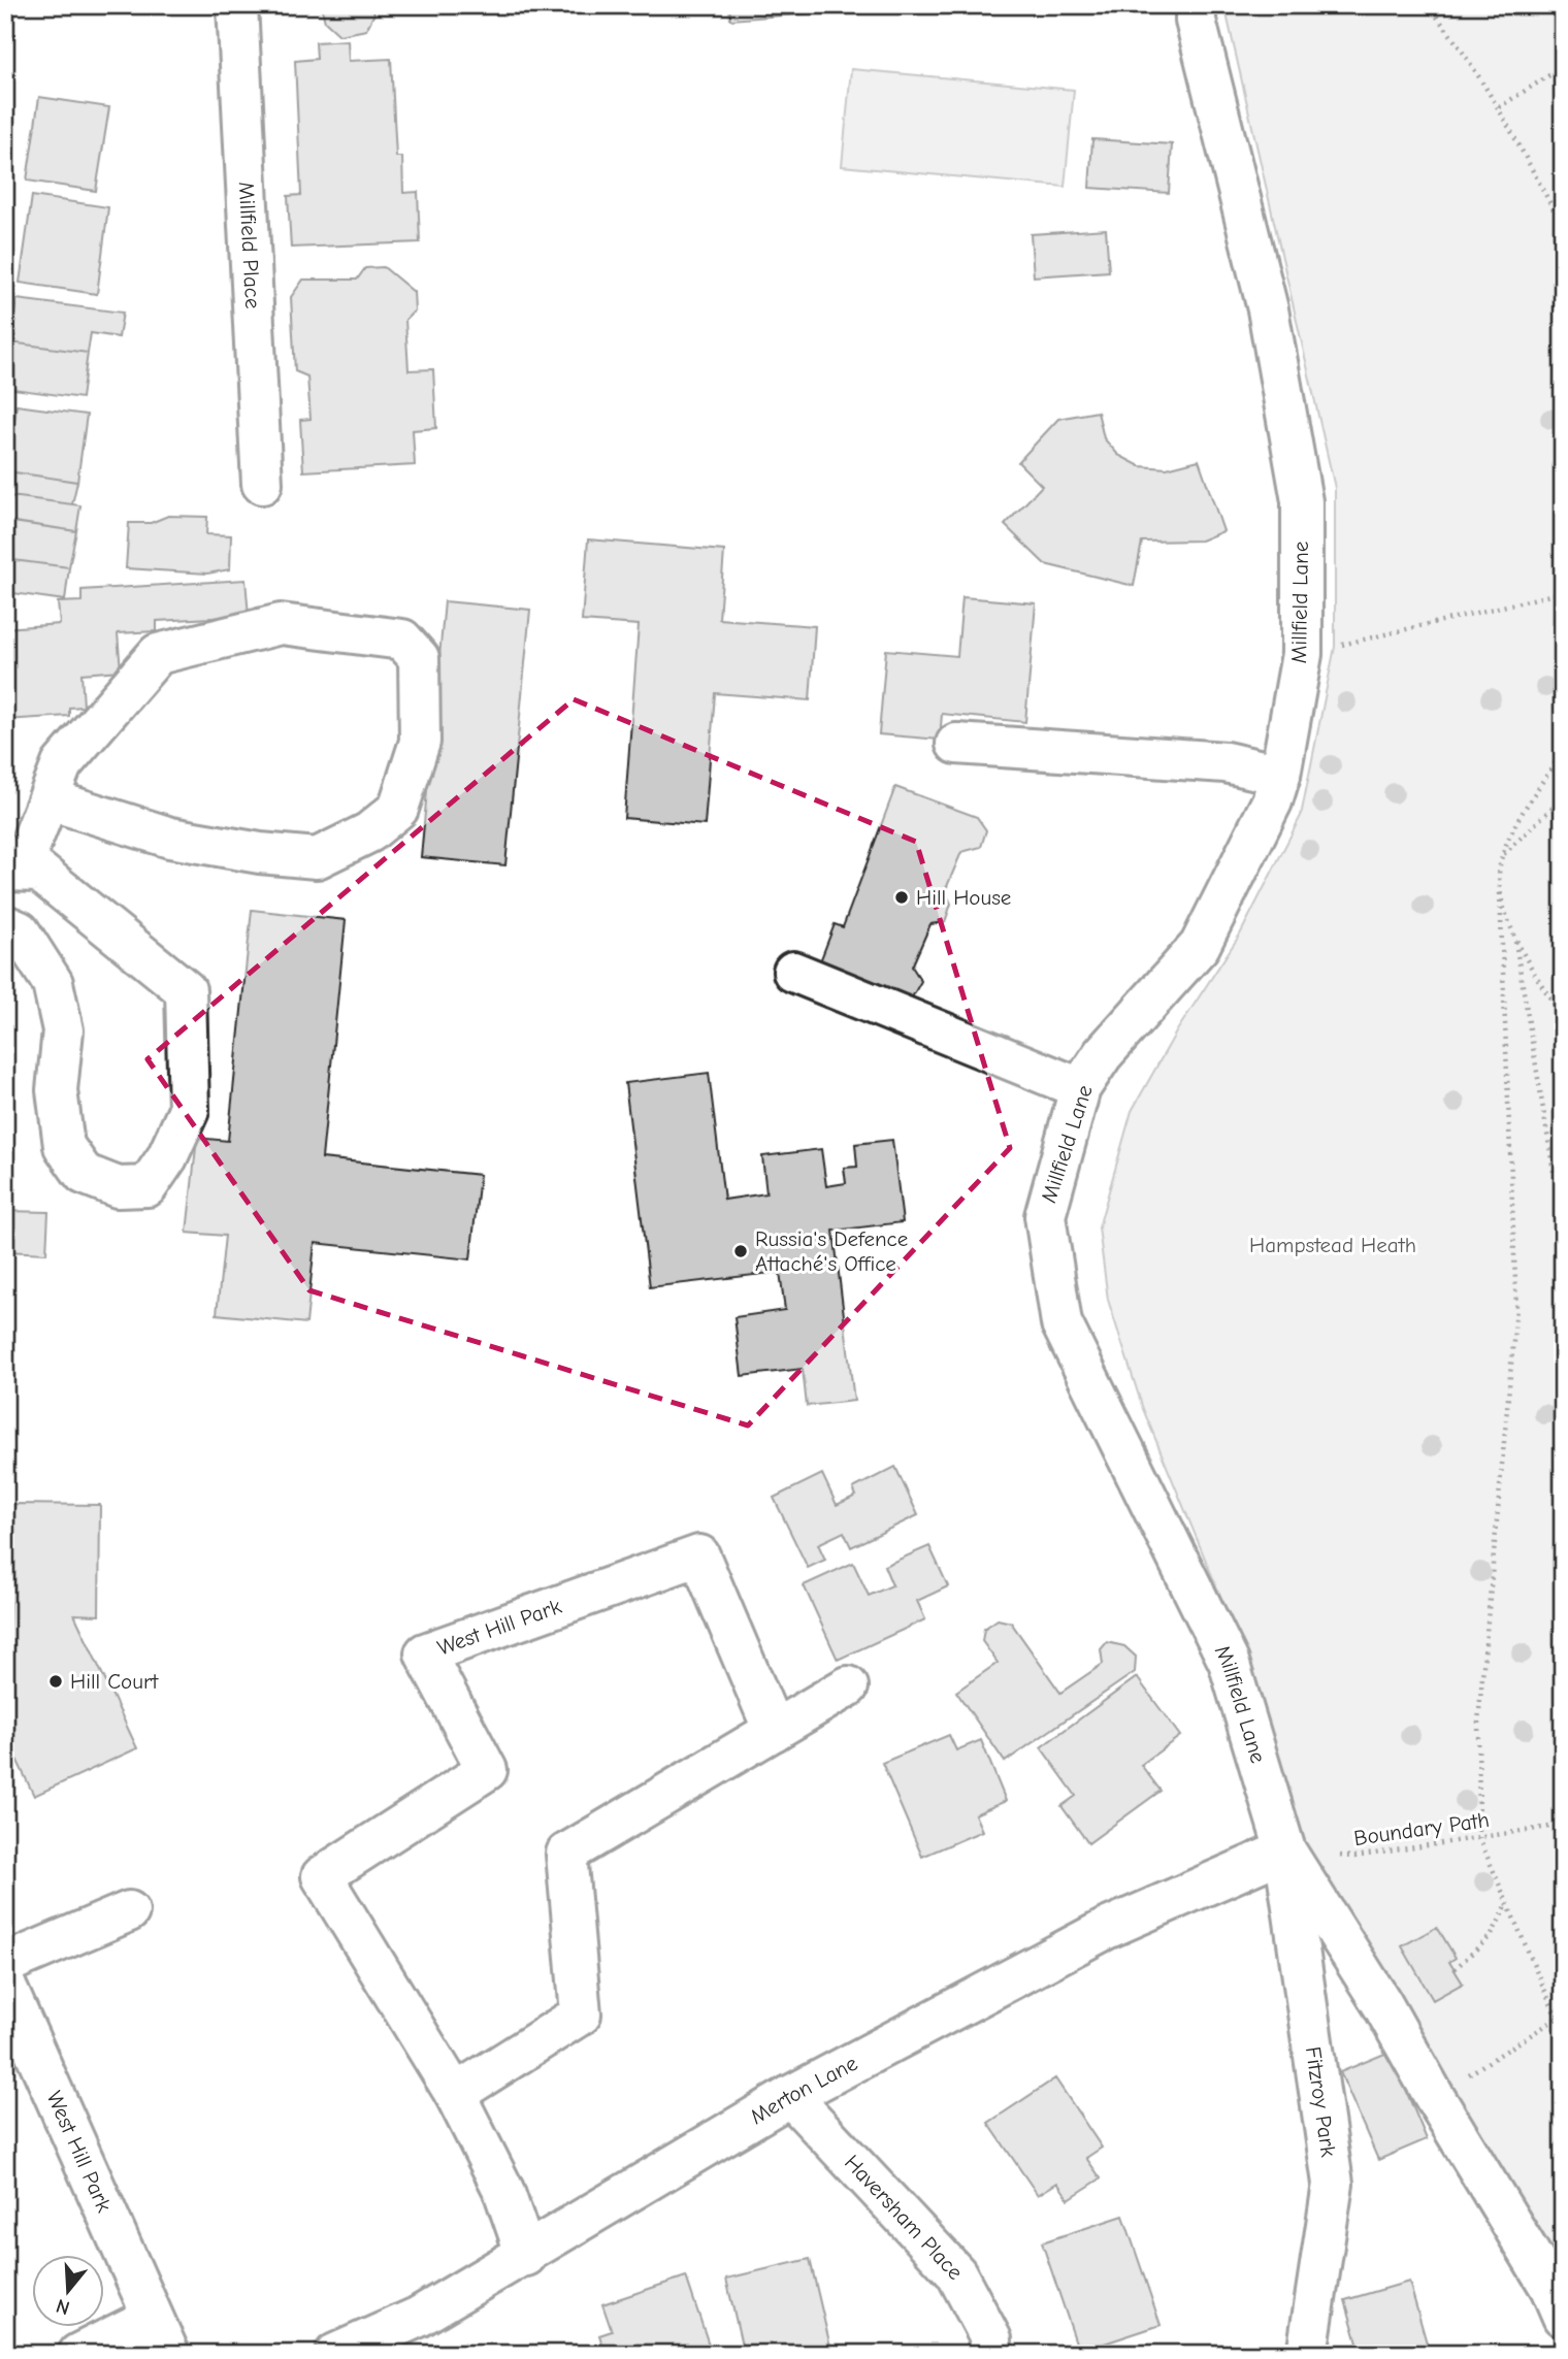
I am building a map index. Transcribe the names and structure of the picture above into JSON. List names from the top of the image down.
{
  "streets": {
    "street": [
      "Millfield Place",
      "Millfield Lane",
      "West Hill Park",
      "Merton Lane",
      "Fitzroy Park",
      "Haversham Place"
    ],
    "path": ["Boundary Path"]
  },
  "crossings": [
    ["Millfield Lane", "Boundary Path"],
    ["Millfield Lane", "Merton Lane"],
    ["Millfield Lane", "Fitzroy Park"],
    ["West Hill Park", "Merton Lane"],
    ["Boundary Path", "Merton Lane"],
    ["Boundary Path", "Fitzroy Park"],
    ["Merton Lane", "Fitzroy Park"],
    ["Merton Lane", "Haversham Place"]
  ],
  "parks": ["Hampstead Heath"],
  "places": ["Hill House", "Russia's Defence Attaché's Office", "Hill Court"],
  "north": "bottom"
}
